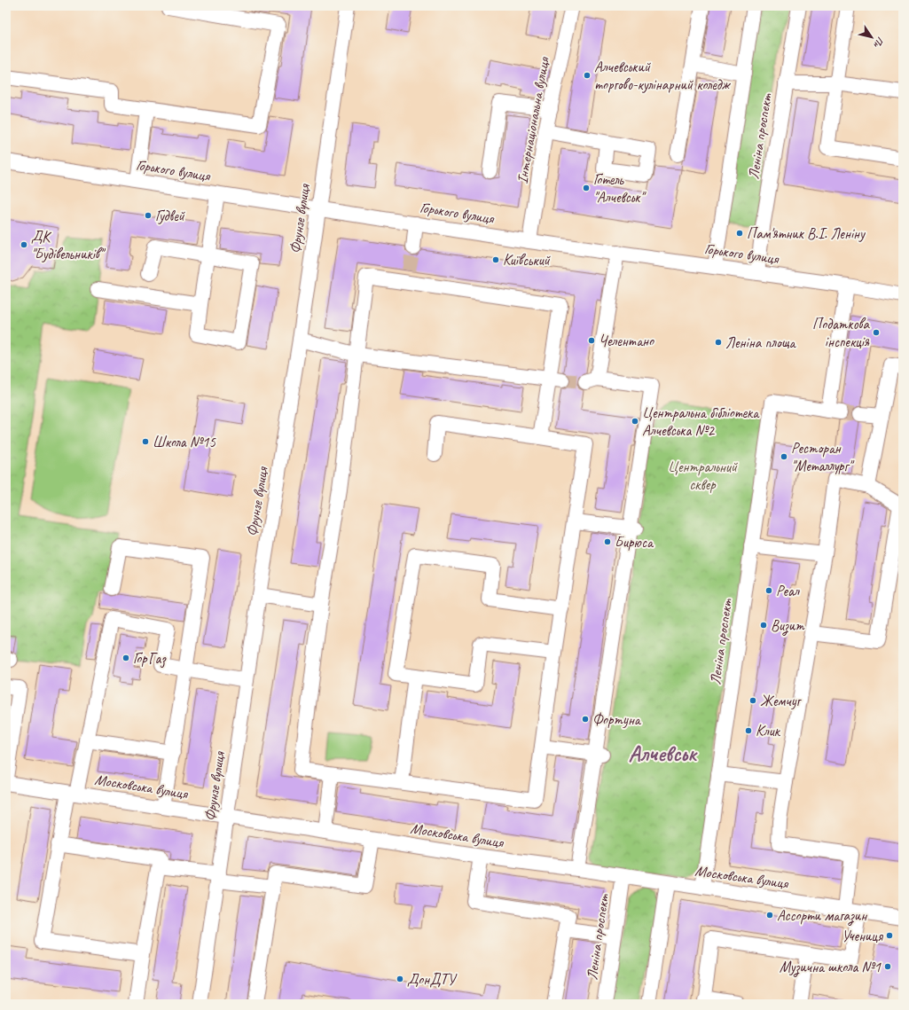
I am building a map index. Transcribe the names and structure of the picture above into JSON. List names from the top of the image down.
{
  "streets": {
    "street": [
      "Інтернаціональна вулиця",
      "Леніна проспект",
      "Горького вулиця",
      "Фрунзе вулиця",
      "Московська вулиця"
    ]
  },
  "crossings": [
    ["Інтернаціональна вулиця", "Горького вулиця"],
    ["Леніна проспект", "Горького вулиця"],
    ["Леніна проспект", "Московська вулиця"],
    ["Горького вулиця", "Фрунзе вулиця"],
    ["Фрунзе вулиця", "Московська вулиця"]
  ],
  "districts": ["Алчевськ"],
  "parks": ["Центральний сквер"],
  "places": [
    "Алчевський торгово-кулінарний коледж",
    "Готель \"Алчевськ\"",
    "Гудвей",
    "Пам'ятник В.I. Ленiну",
    "ДК \"Будівельників\"",
    "Київський",
    "Податкова інспекція",
    "Челентано",
    "Леніна площа",
    "Центральна бібліотека Алчевська №2",
    "Школа №15",
    "Ресторан \"Металлург\"",
    "Бирюса",
    "Реал",
    "Визит",
    "ГорГаз",
    "Жемчуг",
    "Фортуна",
    "Клик",
    "Ассорти магазин",
    "Учениця",
    "Музична школа №1",
    "ДонДТУ"
  ],
  "north": "bottom right"
}
